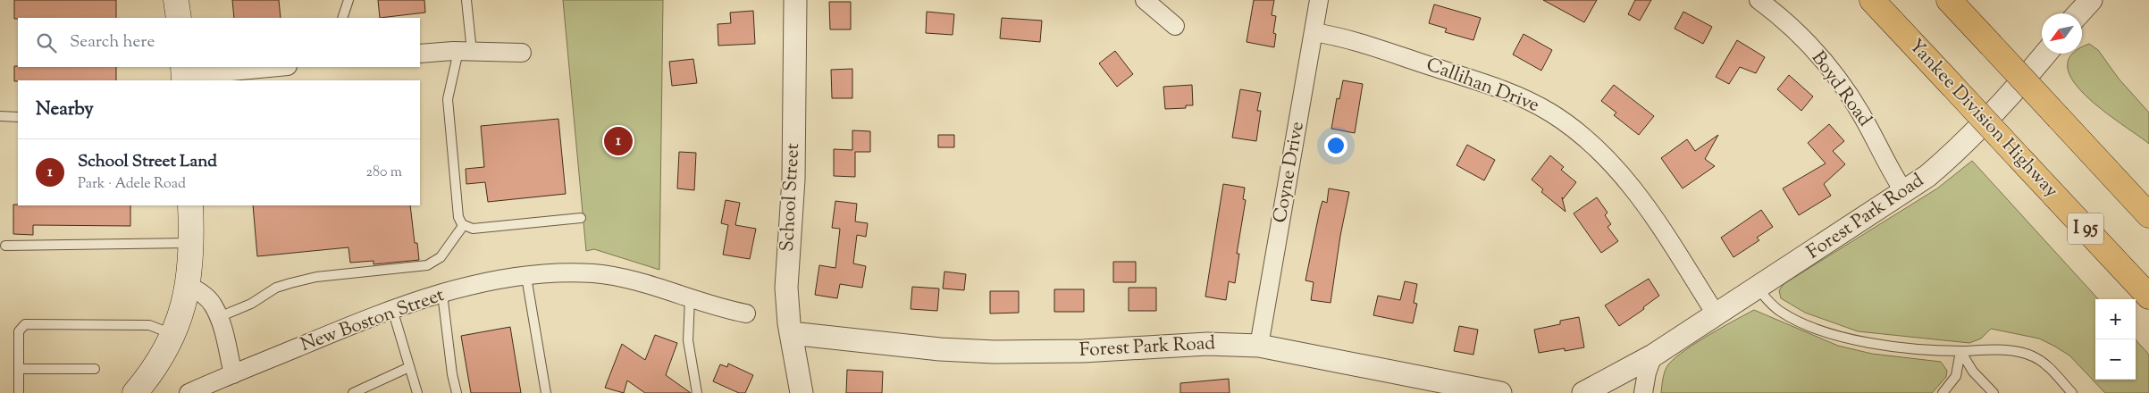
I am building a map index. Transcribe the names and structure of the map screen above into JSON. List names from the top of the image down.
{
  "streets": {
    "highway": ["Yankee Division Highway", "I 95"],
    "street": [
      "Callihan Drive",
      "Boyd Road",
      "Coyne Drive",
      "School Street",
      "Forest Park Road",
      "New Boston Street"
    ]
  },
  "crossings": [
    ["Callihan Drive", "Coyne Drive"],
    ["Callihan Drive", "Forest Park Road"],
    ["Boyd Road", "Forest Park Road"],
    ["Coyne Drive", "Forest Park Road"],
    ["School Street", "Forest Park Road"]
  ],
  "north": "bottom left",
  "page": {
    "search": "Search here",
    "heading": "Nearby",
    "pins": "1",
    "list": [
      {
        "mark": "1",
        "name": "School Street Land",
        "note": "Park · Adele Road",
        "value": "280 m"
      }
    ],
    "map_buttons": ["+", "−"]
  }
}
